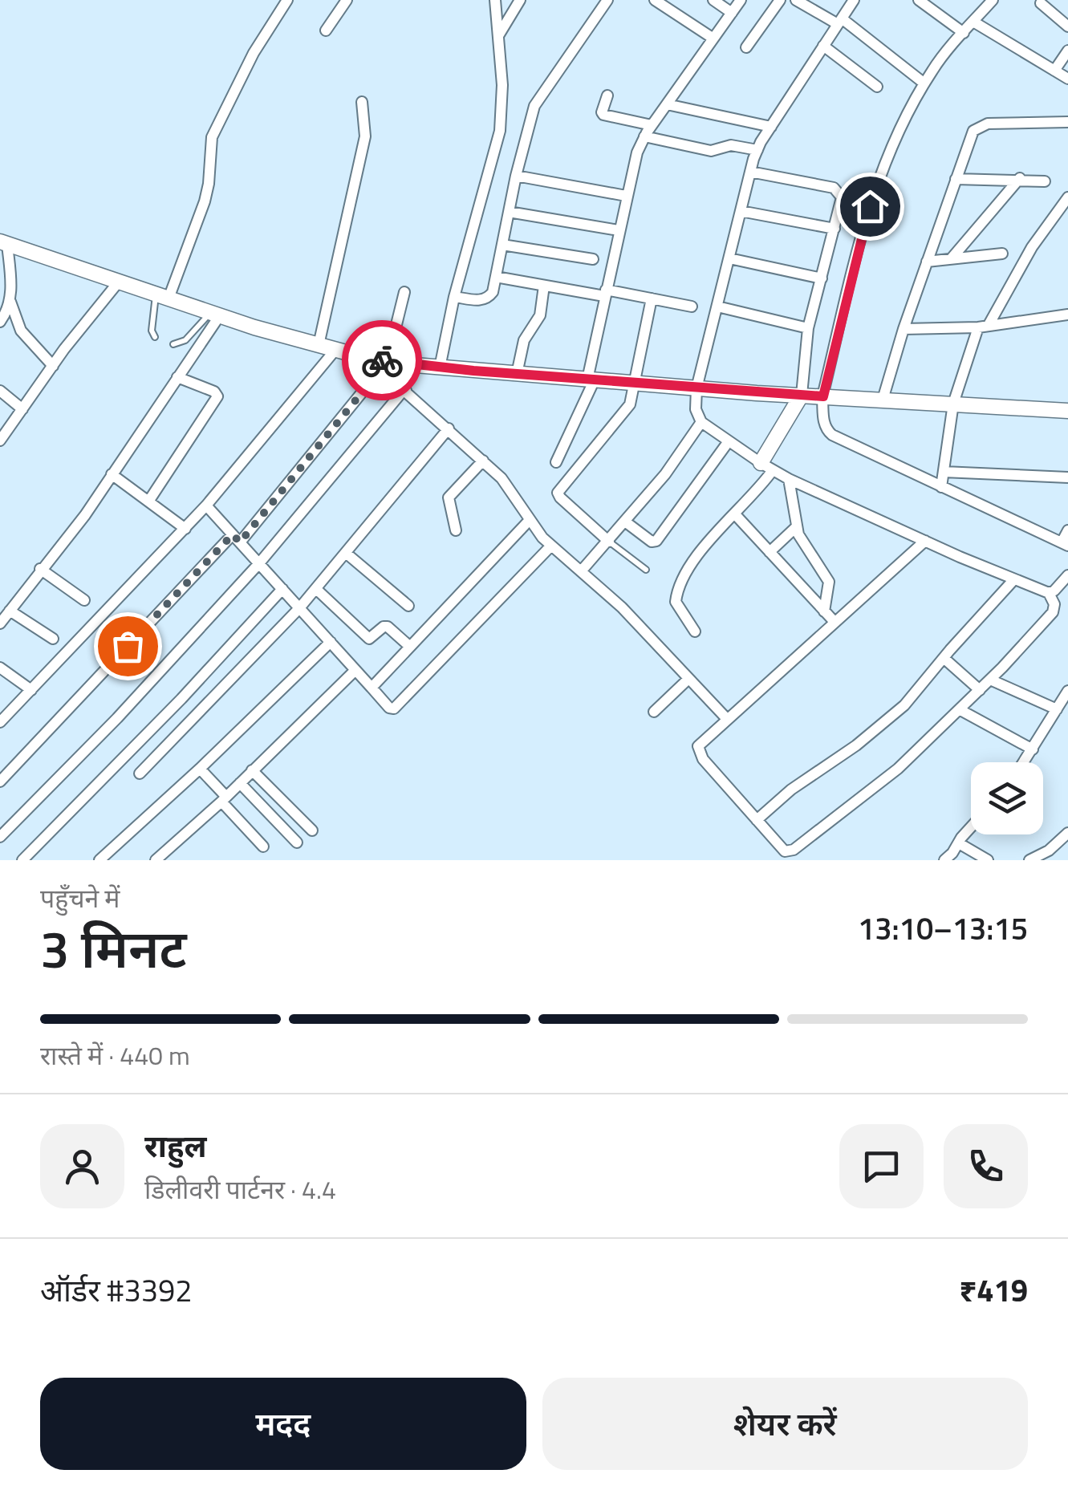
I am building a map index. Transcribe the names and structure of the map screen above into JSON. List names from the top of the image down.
{
  "page": {
    "heading": ["3 मिनट", "पहुँचने में", "13:10–13:15"],
    "panel": [
      "राहुल",
      "डिलीवरी पार्टनर · 4.4",
      "ऑर्डर #3392",
      "₹419"
    ],
    "bar": "रास्ते में · 440 m",
    "buttons": ["मदद", "शेयर करें"]
  }
}
